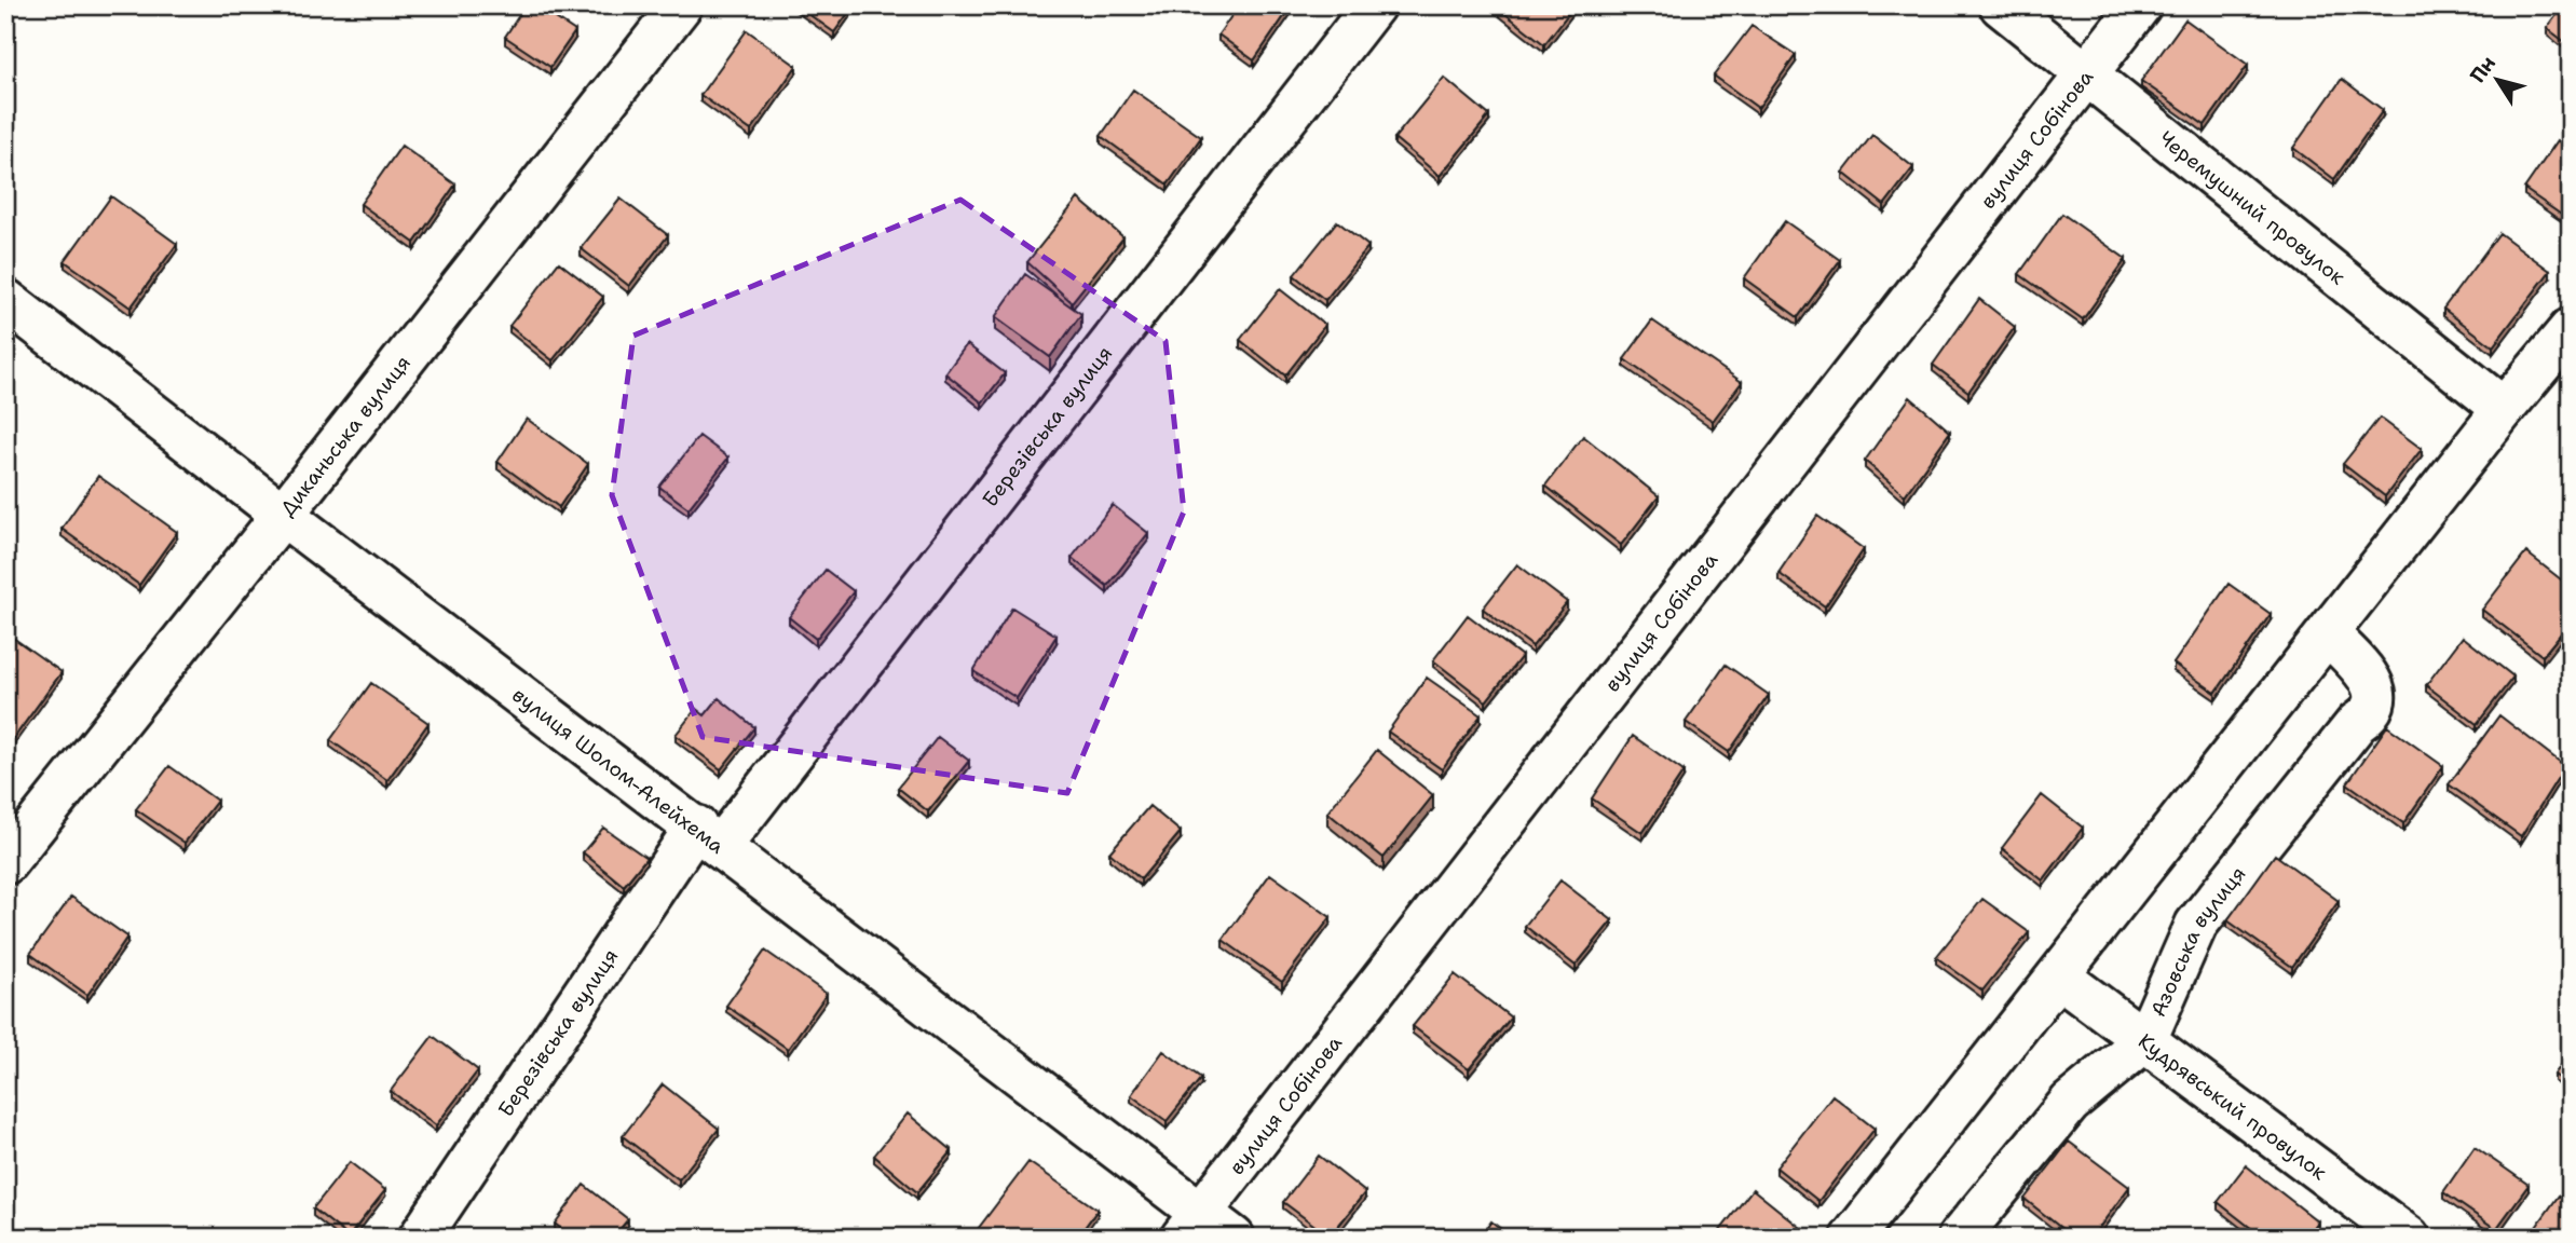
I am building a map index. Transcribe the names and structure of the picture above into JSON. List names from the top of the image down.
{
  "streets": {
    "street": [
      "вулиця Собінова",
      "Черемушний провулок",
      "Березівська вулиця",
      "Диканьська вулиця",
      "вулиця Шолом-Алейхема",
      "Азовська вулиця",
      "Кудрявський провулок"
    ]
  },
  "crossings": [
    ["вулиця Собінова", "Черемушний провулок"],
    ["вулиця Собінова", "вулиця Шолом-Алейхема"],
    ["Березівська вулиця", "вулиця Шолом-Алейхема"],
    ["Диканьська вулиця", "вулиця Шолом-Алейхема"],
    ["Азовська вулиця", "Кудрявський провулок"]
  ],
  "north": "top left"
}
